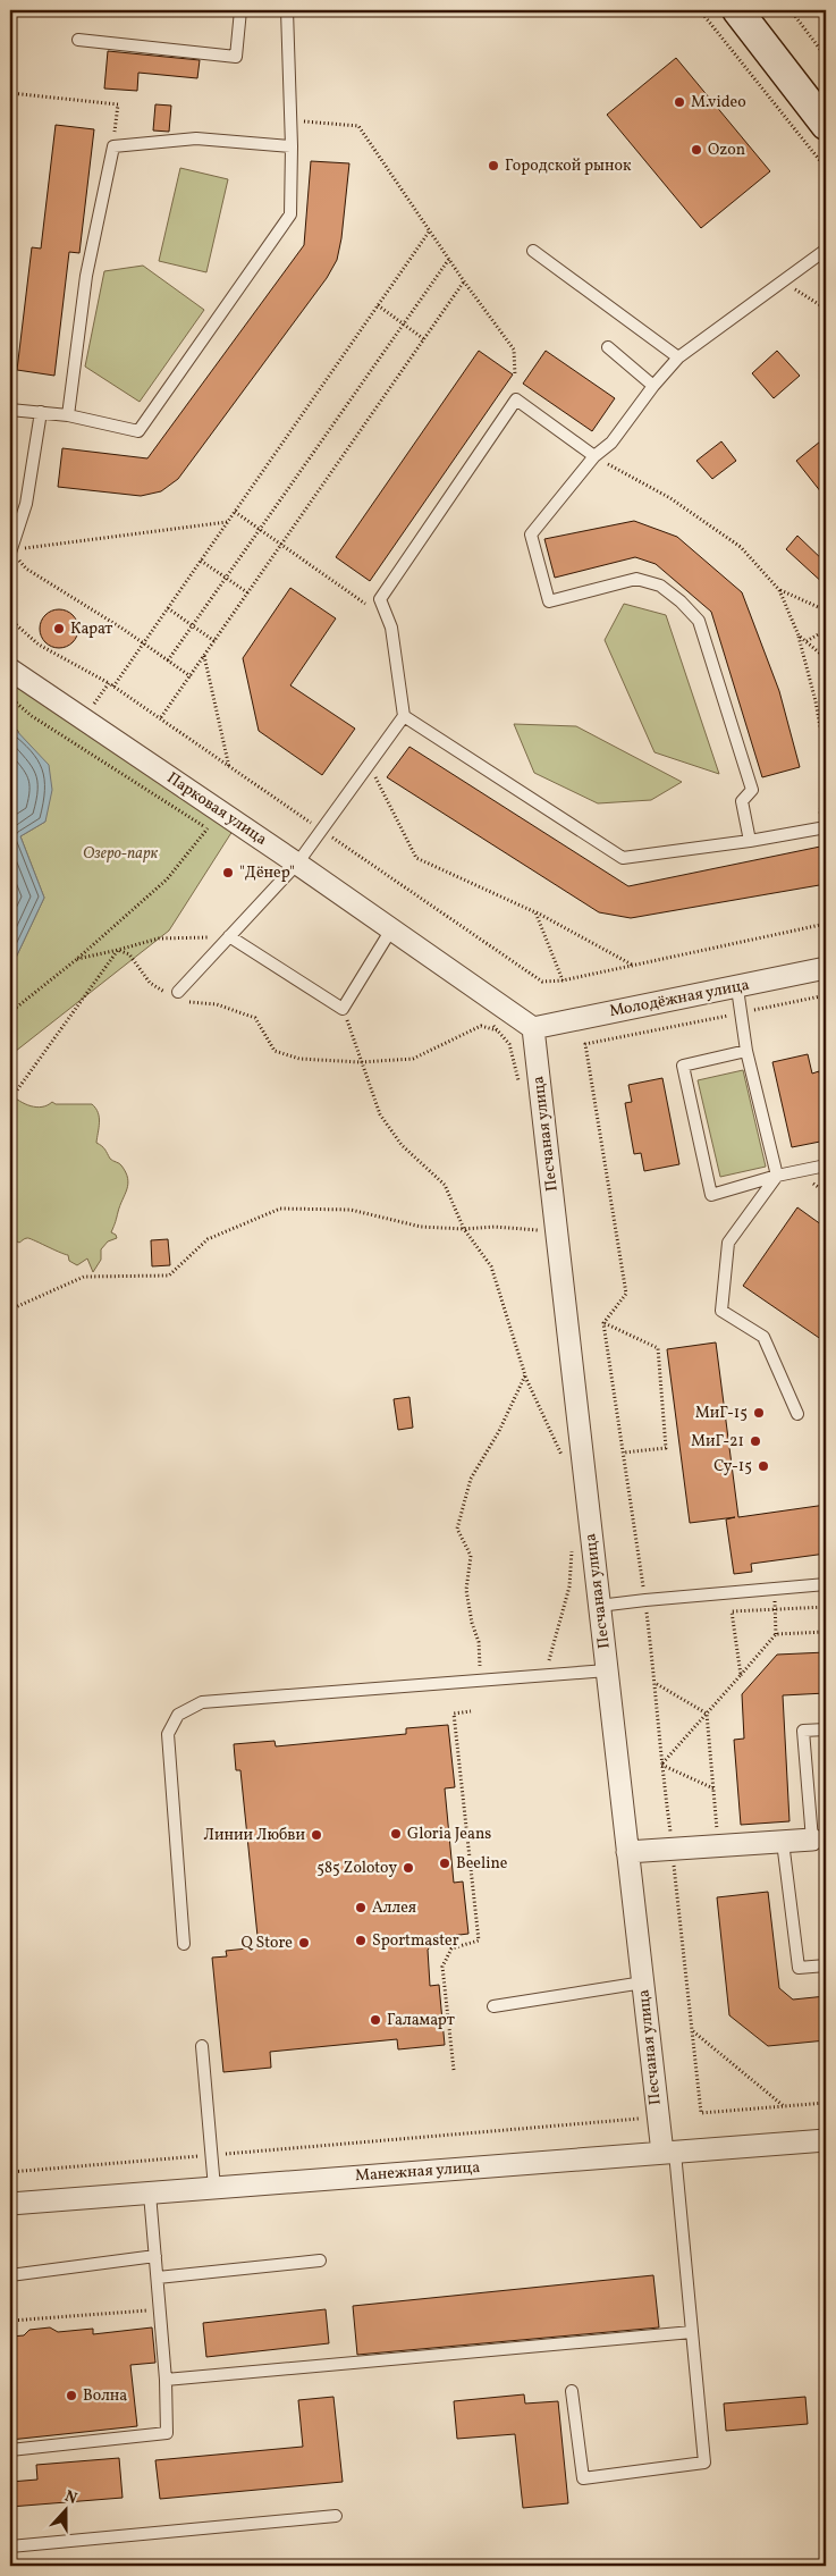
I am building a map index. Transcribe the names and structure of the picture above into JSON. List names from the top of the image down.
{
  "streets": {
    "street": [
      "Парковая улица",
      "Молодёжная улица",
      "Песчаная улица",
      "Манежная улица"
    ]
  },
  "crossings": [
    ["Парковая улица", "Молодёжная улица"],
    ["Парковая улица", "Песчаная улица"],
    ["Молодёжная улица", "Песчаная улица"],
    ["Песчаная улица", "Манежная улица"]
  ],
  "parks": ["Озеро-парк"],
  "places": [
    "M.video",
    "Ozon",
    "Городской рынок",
    "Карат",
    "\"Дёнер\"",
    "МиГ-15",
    "МиГ-21",
    "Су-15",
    "Gloria Jeans",
    "Линии Любви",
    "Beeline",
    "585 Zolotoy",
    "Аллея",
    "Sportmaster",
    "Q Store",
    "Галамарт",
    "Волна"
  ],
  "north": "top"
}
